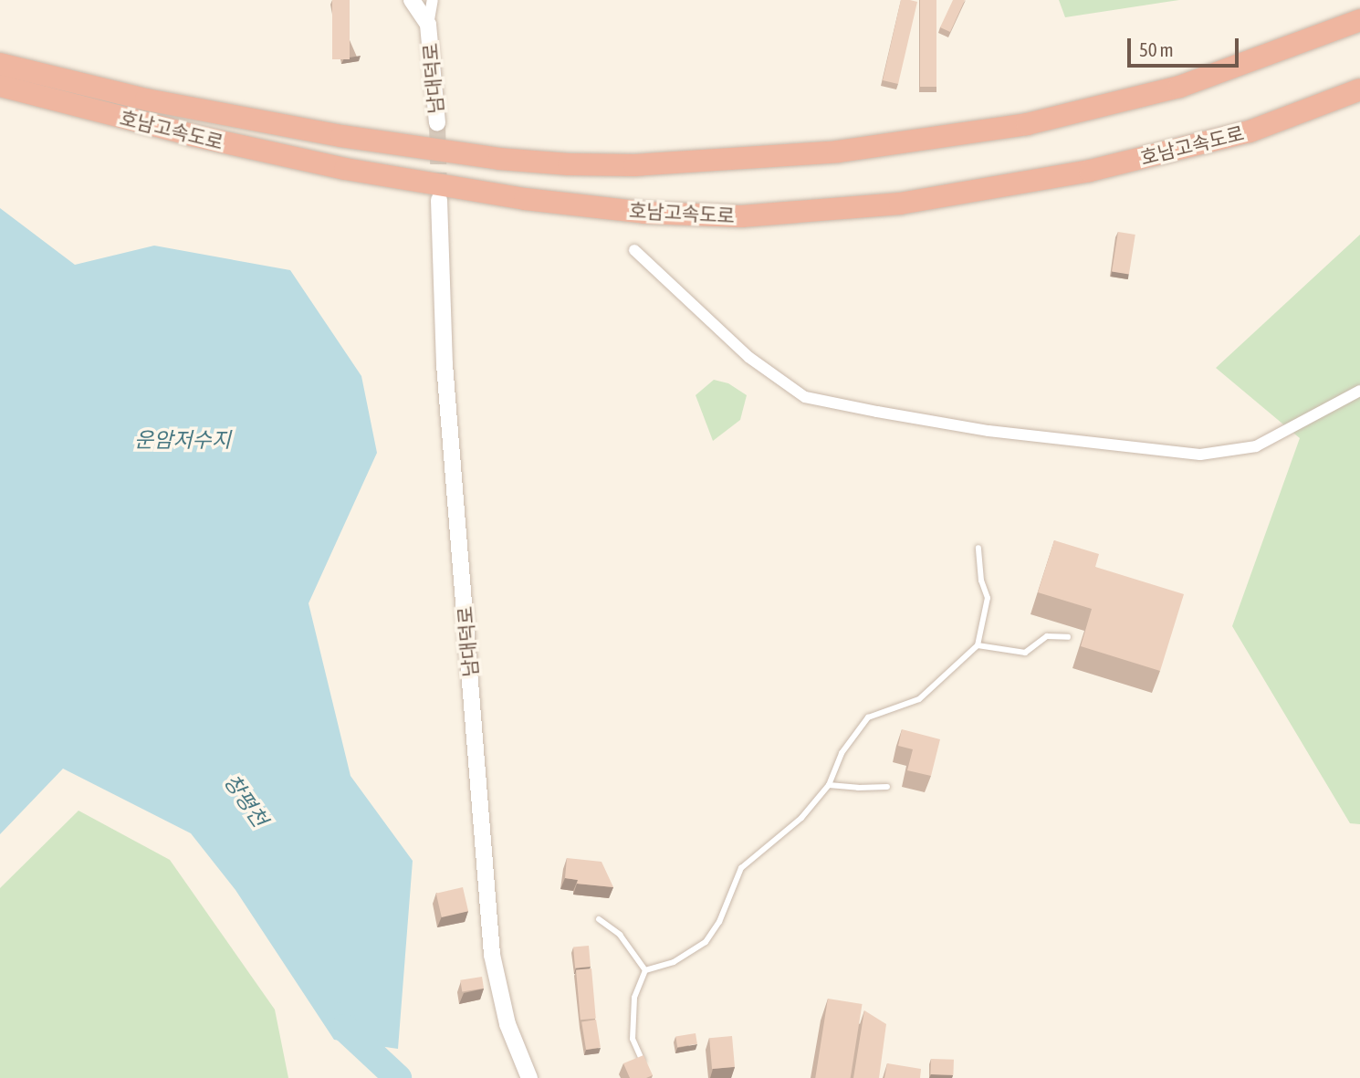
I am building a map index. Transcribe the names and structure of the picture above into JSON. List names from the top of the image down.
{
  "streets": {
    "highway": ["호남고속도로"],
    "main road": ["남대덕로"]
  },
  "water": ["운암저수지", "창평천"],
  "scale_bar": "50 m"
}
